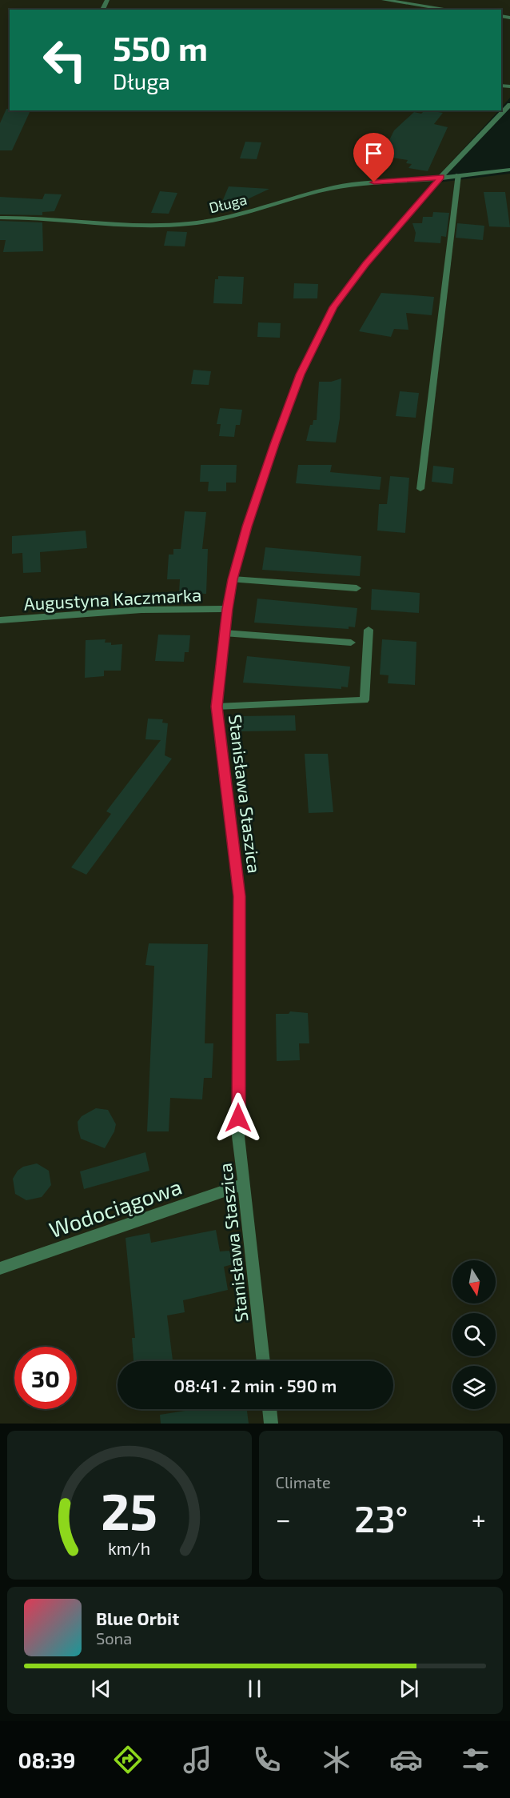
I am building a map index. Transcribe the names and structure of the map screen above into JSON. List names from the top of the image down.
{
  "streets": {
    "street": [
      "Długa",
      "Augustyna Kaczmarka",
      "Stanisława Staszica",
      "Wodociągowa"
    ]
  },
  "crossings": [
    ["Długa", "Stanisława Staszica"],
    ["Augustyna Kaczmarka", "Stanisława Staszica"],
    ["Stanisława Staszica", "Wodociągowa"]
  ],
  "north": "bottom",
  "page": {
    "turn": ["550 m", "Długa"],
    "limit": "30",
    "trip": "08:41 · 2 min · 590 m",
    "tile": "Climate",
    "heat": ["−", "23°", "+"],
    "song": ["Blue Orbit", "Sona"],
    "tabs": "08:39",
    "gauge": ["25", "km/h"]
  }
}
